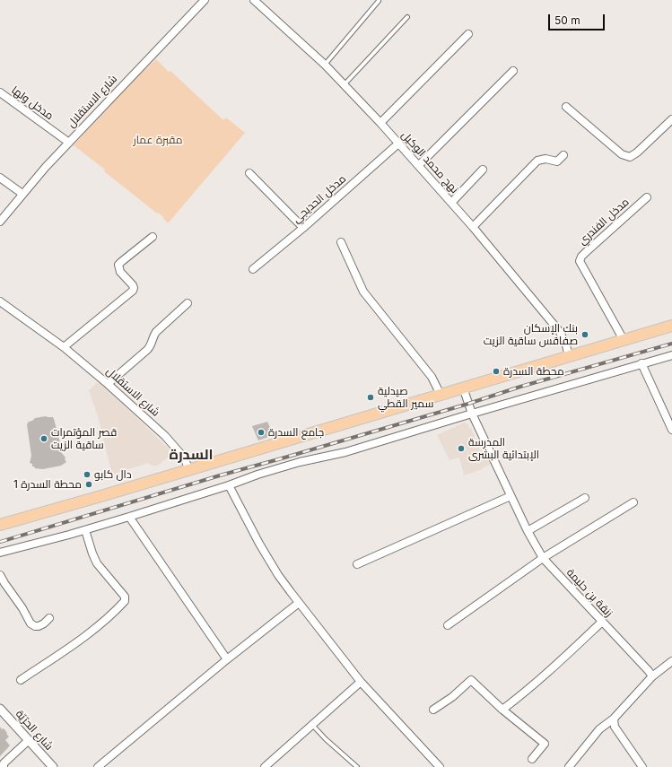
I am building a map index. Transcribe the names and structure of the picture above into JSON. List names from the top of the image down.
{
  "streets": {
    "street": [
      "شارع الاستقلال",
      "مدخل ولها",
      "نهج محمد الوكيل",
      "مدخل الحديجي",
      "مدخل الفندري",
      "زنقة بن حليمة",
      "شارع الحرّيّة"
    ]
  },
  "crossings": [
    ["شارع الاستقلال", "مدخل ولها"],
    ["نهج محمد الوكيل", "مدخل الحديجي"]
  ],
  "districts": ["السدرة"],
  "parks": ["مقبرة عمار"],
  "places": [
    "بنك الإسكان صفاقس ساقية الزيت",
    "محطة السدرة",
    "صيدلية سمير القطي",
    "جامع السدرة",
    "قصر المؤتمرات ساقية الزيت",
    "المدرسة الإبتدائية البشرى",
    "دال كابو",
    "محطة السدرة 1"
  ],
  "scale_bar": "50 m"
}
